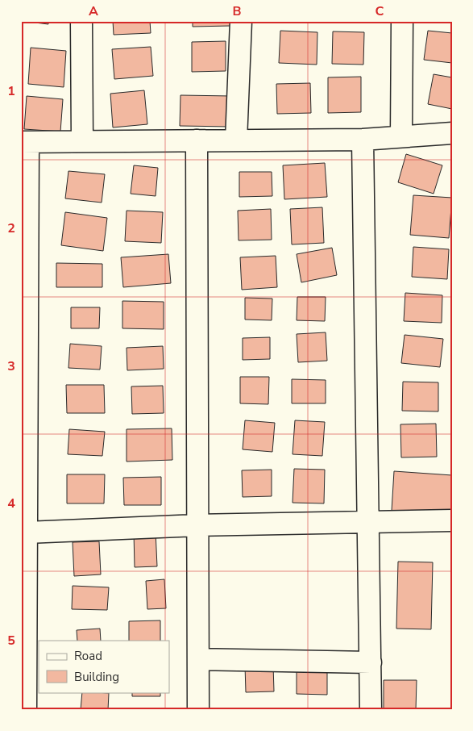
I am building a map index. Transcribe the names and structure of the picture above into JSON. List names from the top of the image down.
{
  "legend": ["Road", "Building"],
  "grid": {
    "columns": ["A", "B", "C"],
    "rows": [
      "1",
      "2",
      "3",
      "4",
      "5"
    ]
  }
}
